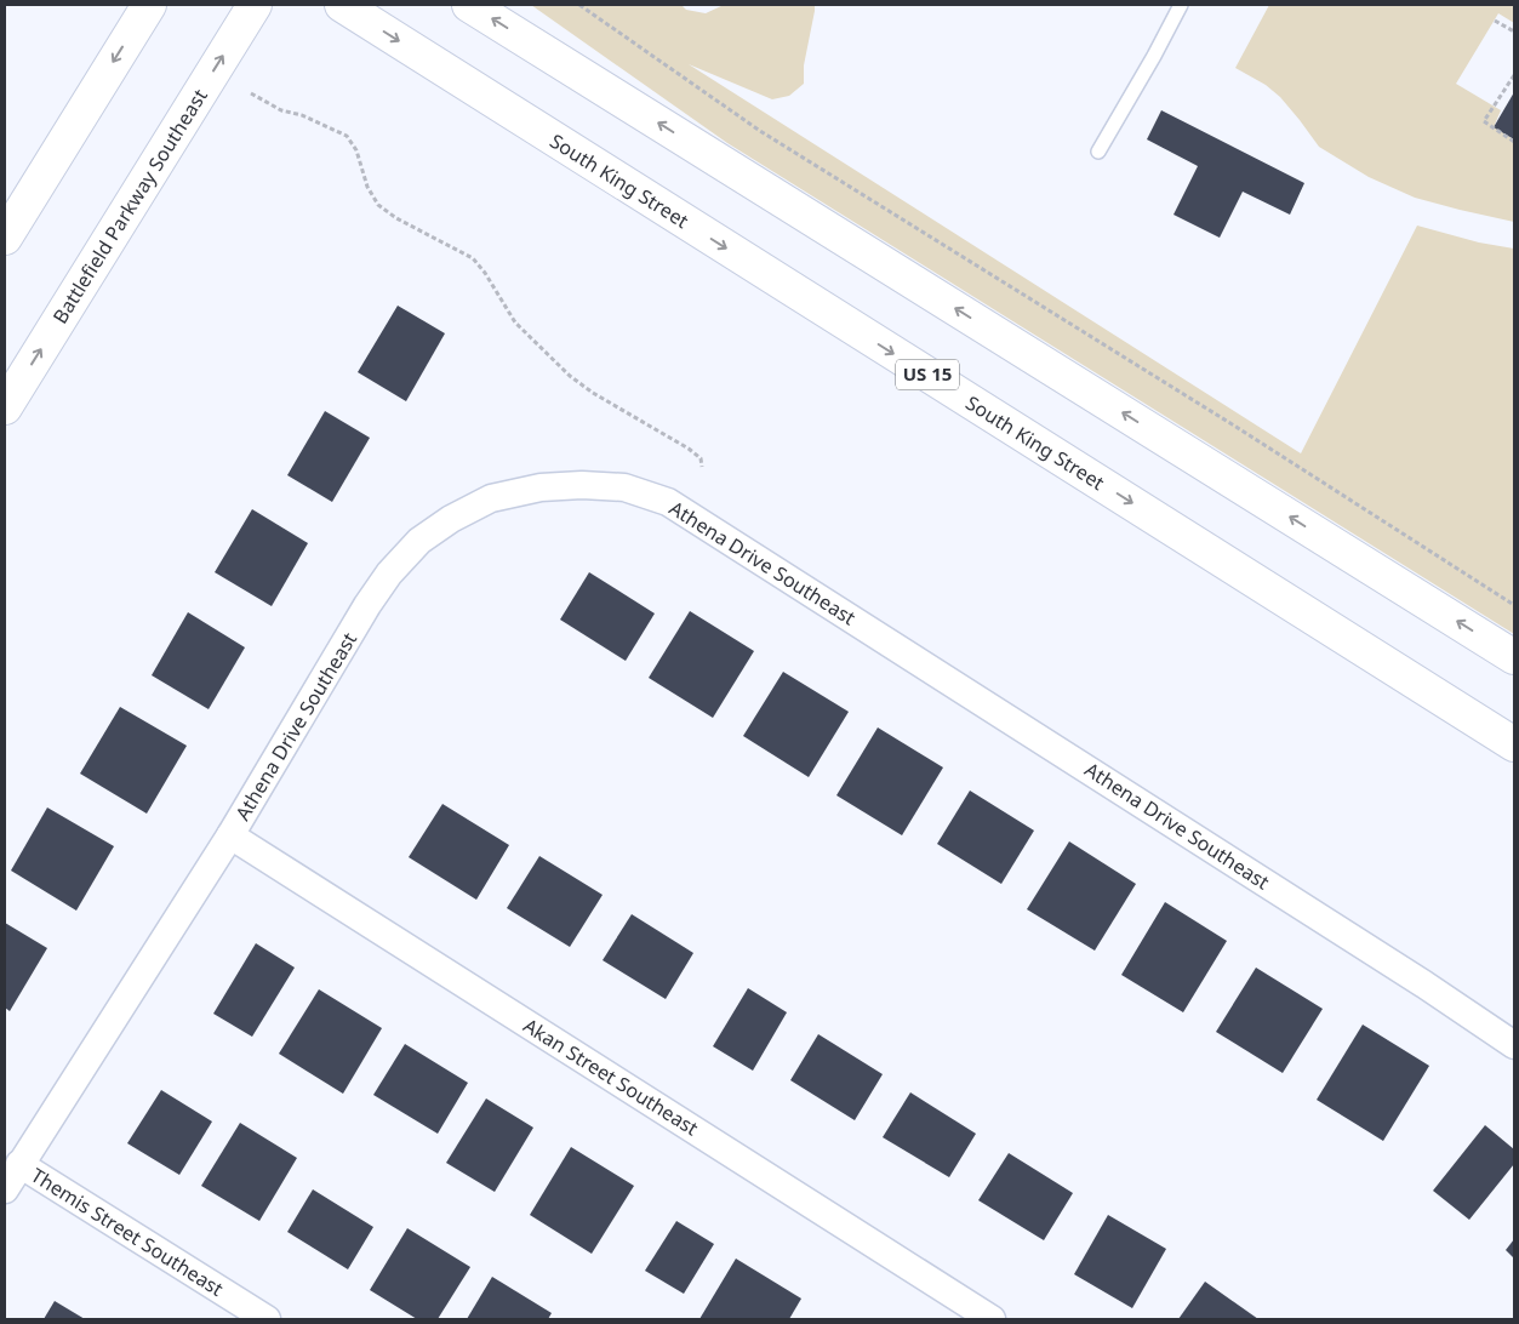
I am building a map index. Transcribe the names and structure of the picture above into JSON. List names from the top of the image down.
{
  "streets": {
    "main road": ["South King Street", "Battlefield Parkway Southeast", "US 15"],
    "street": ["Athena Drive Southeast", "Akan Street Southeast", "Themis Street Southeast"]
  },
  "crossings": [
    ["Athena Drive Southeast", "Akan Street Southeast"],
    ["Athena Drive Southeast", "Themis Street Southeast"]
  ]
}
